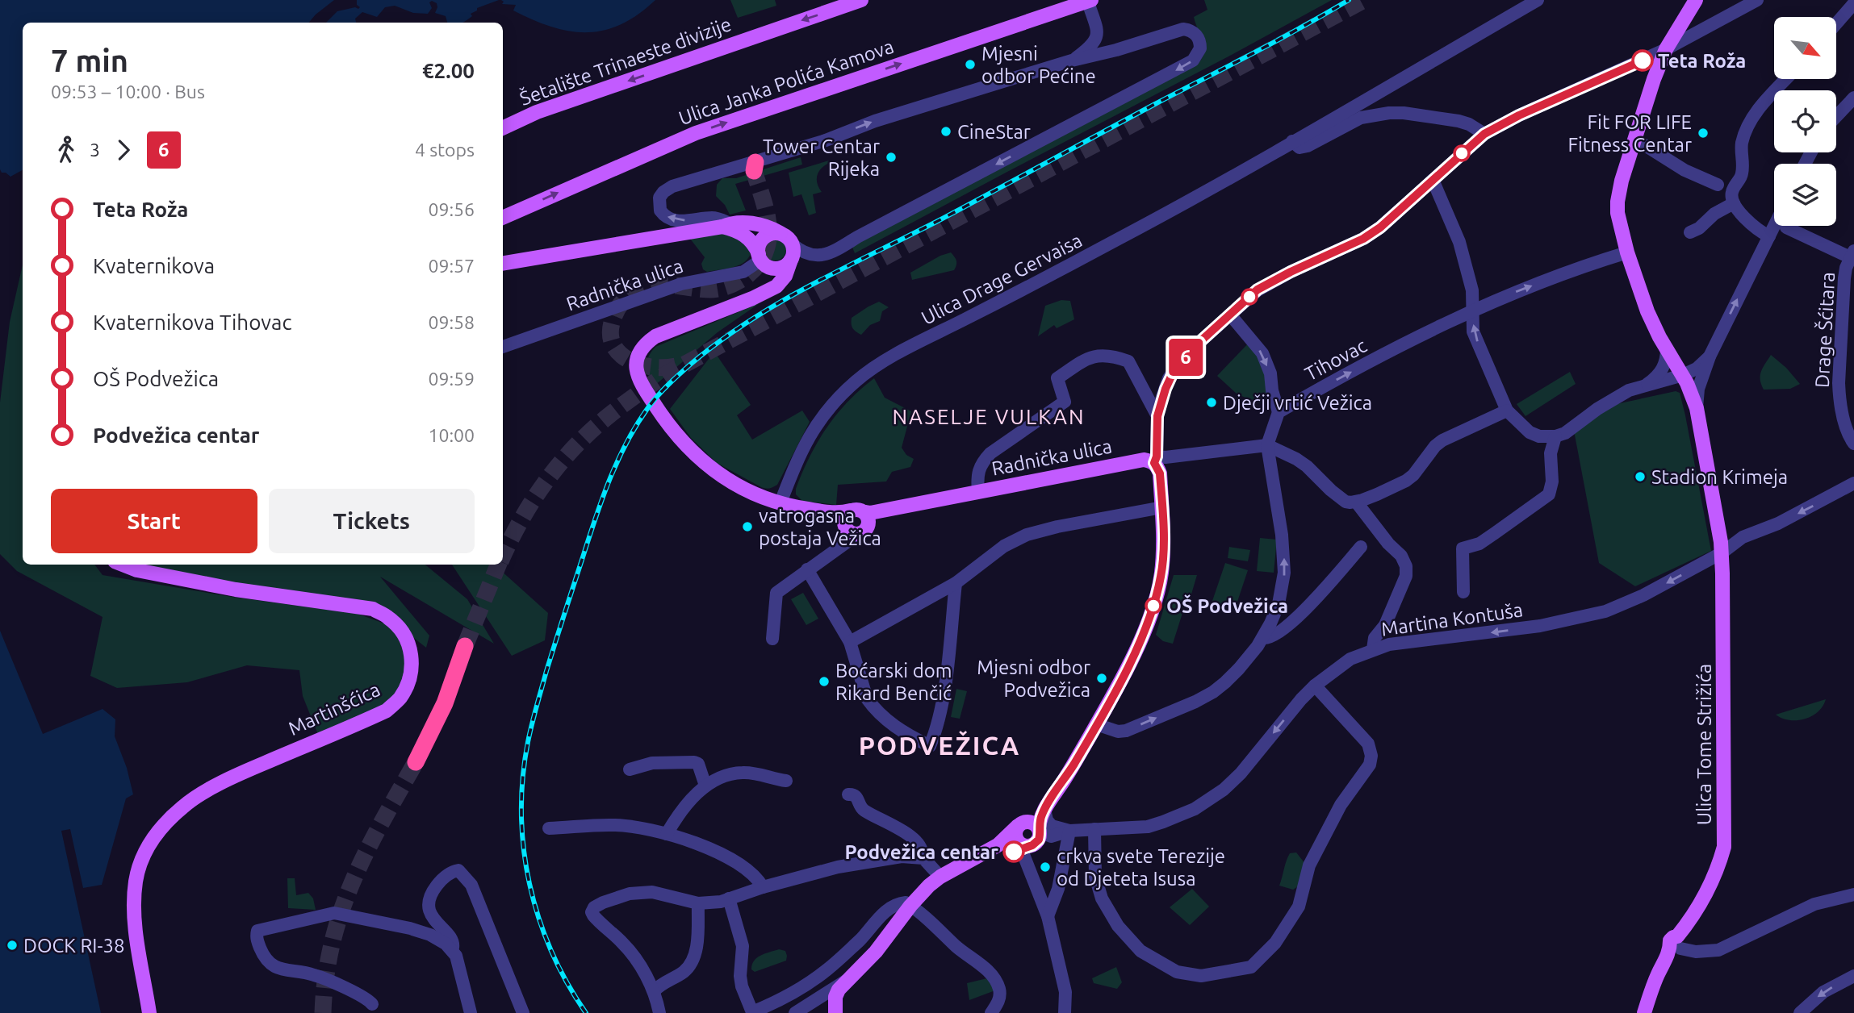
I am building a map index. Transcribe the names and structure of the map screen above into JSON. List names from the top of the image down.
{
  "streets": {
    "main road": [
      "Šetalište Trinaeste divizije",
      "Ulica Janka Polića Kamova",
      "Radnička ulica",
      "Martinšćica",
      "Ulica Tome Strižića"
    ],
    "street": [
      "Ulica Drage Gervaisa",
      "Drage Šćitara",
      "Tihovac",
      "Martina Kontuša"
    ]
  },
  "crossings": [
    ["Tihovac", "Ulica Tome Strižića"],
    ["Martina Kontuša", "Ulica Tome Strižića"]
  ],
  "one_way": ["Šetalište Trinaeste divizije", "Ulica Janka Polića Kamova", "Martina Kontuša"],
  "districts": ["NASELJE VULKAN", "PODVEŽICA"],
  "places": [
    "Teta Roža",
    "Mjesni odbor Pećine",
    "CineStar",
    "Fit FOR LIFE Fitness Centar",
    "Tower Centar Rijeka",
    "Dječji vrtić Vežica",
    "Stadion Krimeja",
    "vatrogasna postaja Vežica",
    "OŠ Podvežica",
    "Mjesni odbor Podvežica",
    "Boćarski dom Rikard Benčić",
    "Podvežica centar",
    "crkva svete Terezije od Djeteta Isusa",
    "DOCK RI-38"
  ],
  "lines": ["bus line 6"],
  "north": "bottom right",
  "page": {
    "on_map": "6",
    "heading": ["7 min", "09:53 – 10:00 · Bus", "€2.00"],
    "legs": ["3", "6", "4 stops"],
    "list": [
      {
        "name": "Teta Roža",
        "value": "09:56"
      },
      {
        "name": "Kvaternikova",
        "value": "09:57"
      },
      {
        "name": "Kvaternikova Tihovac",
        "value": "09:58"
      },
      {
        "name": "OŠ Podvežica",
        "value": "09:59"
      },
      {
        "name": "Podvežica centar",
        "value": "10:00"
      }
    ],
    "buttons": ["Start", "Tickets"]
  }
}
